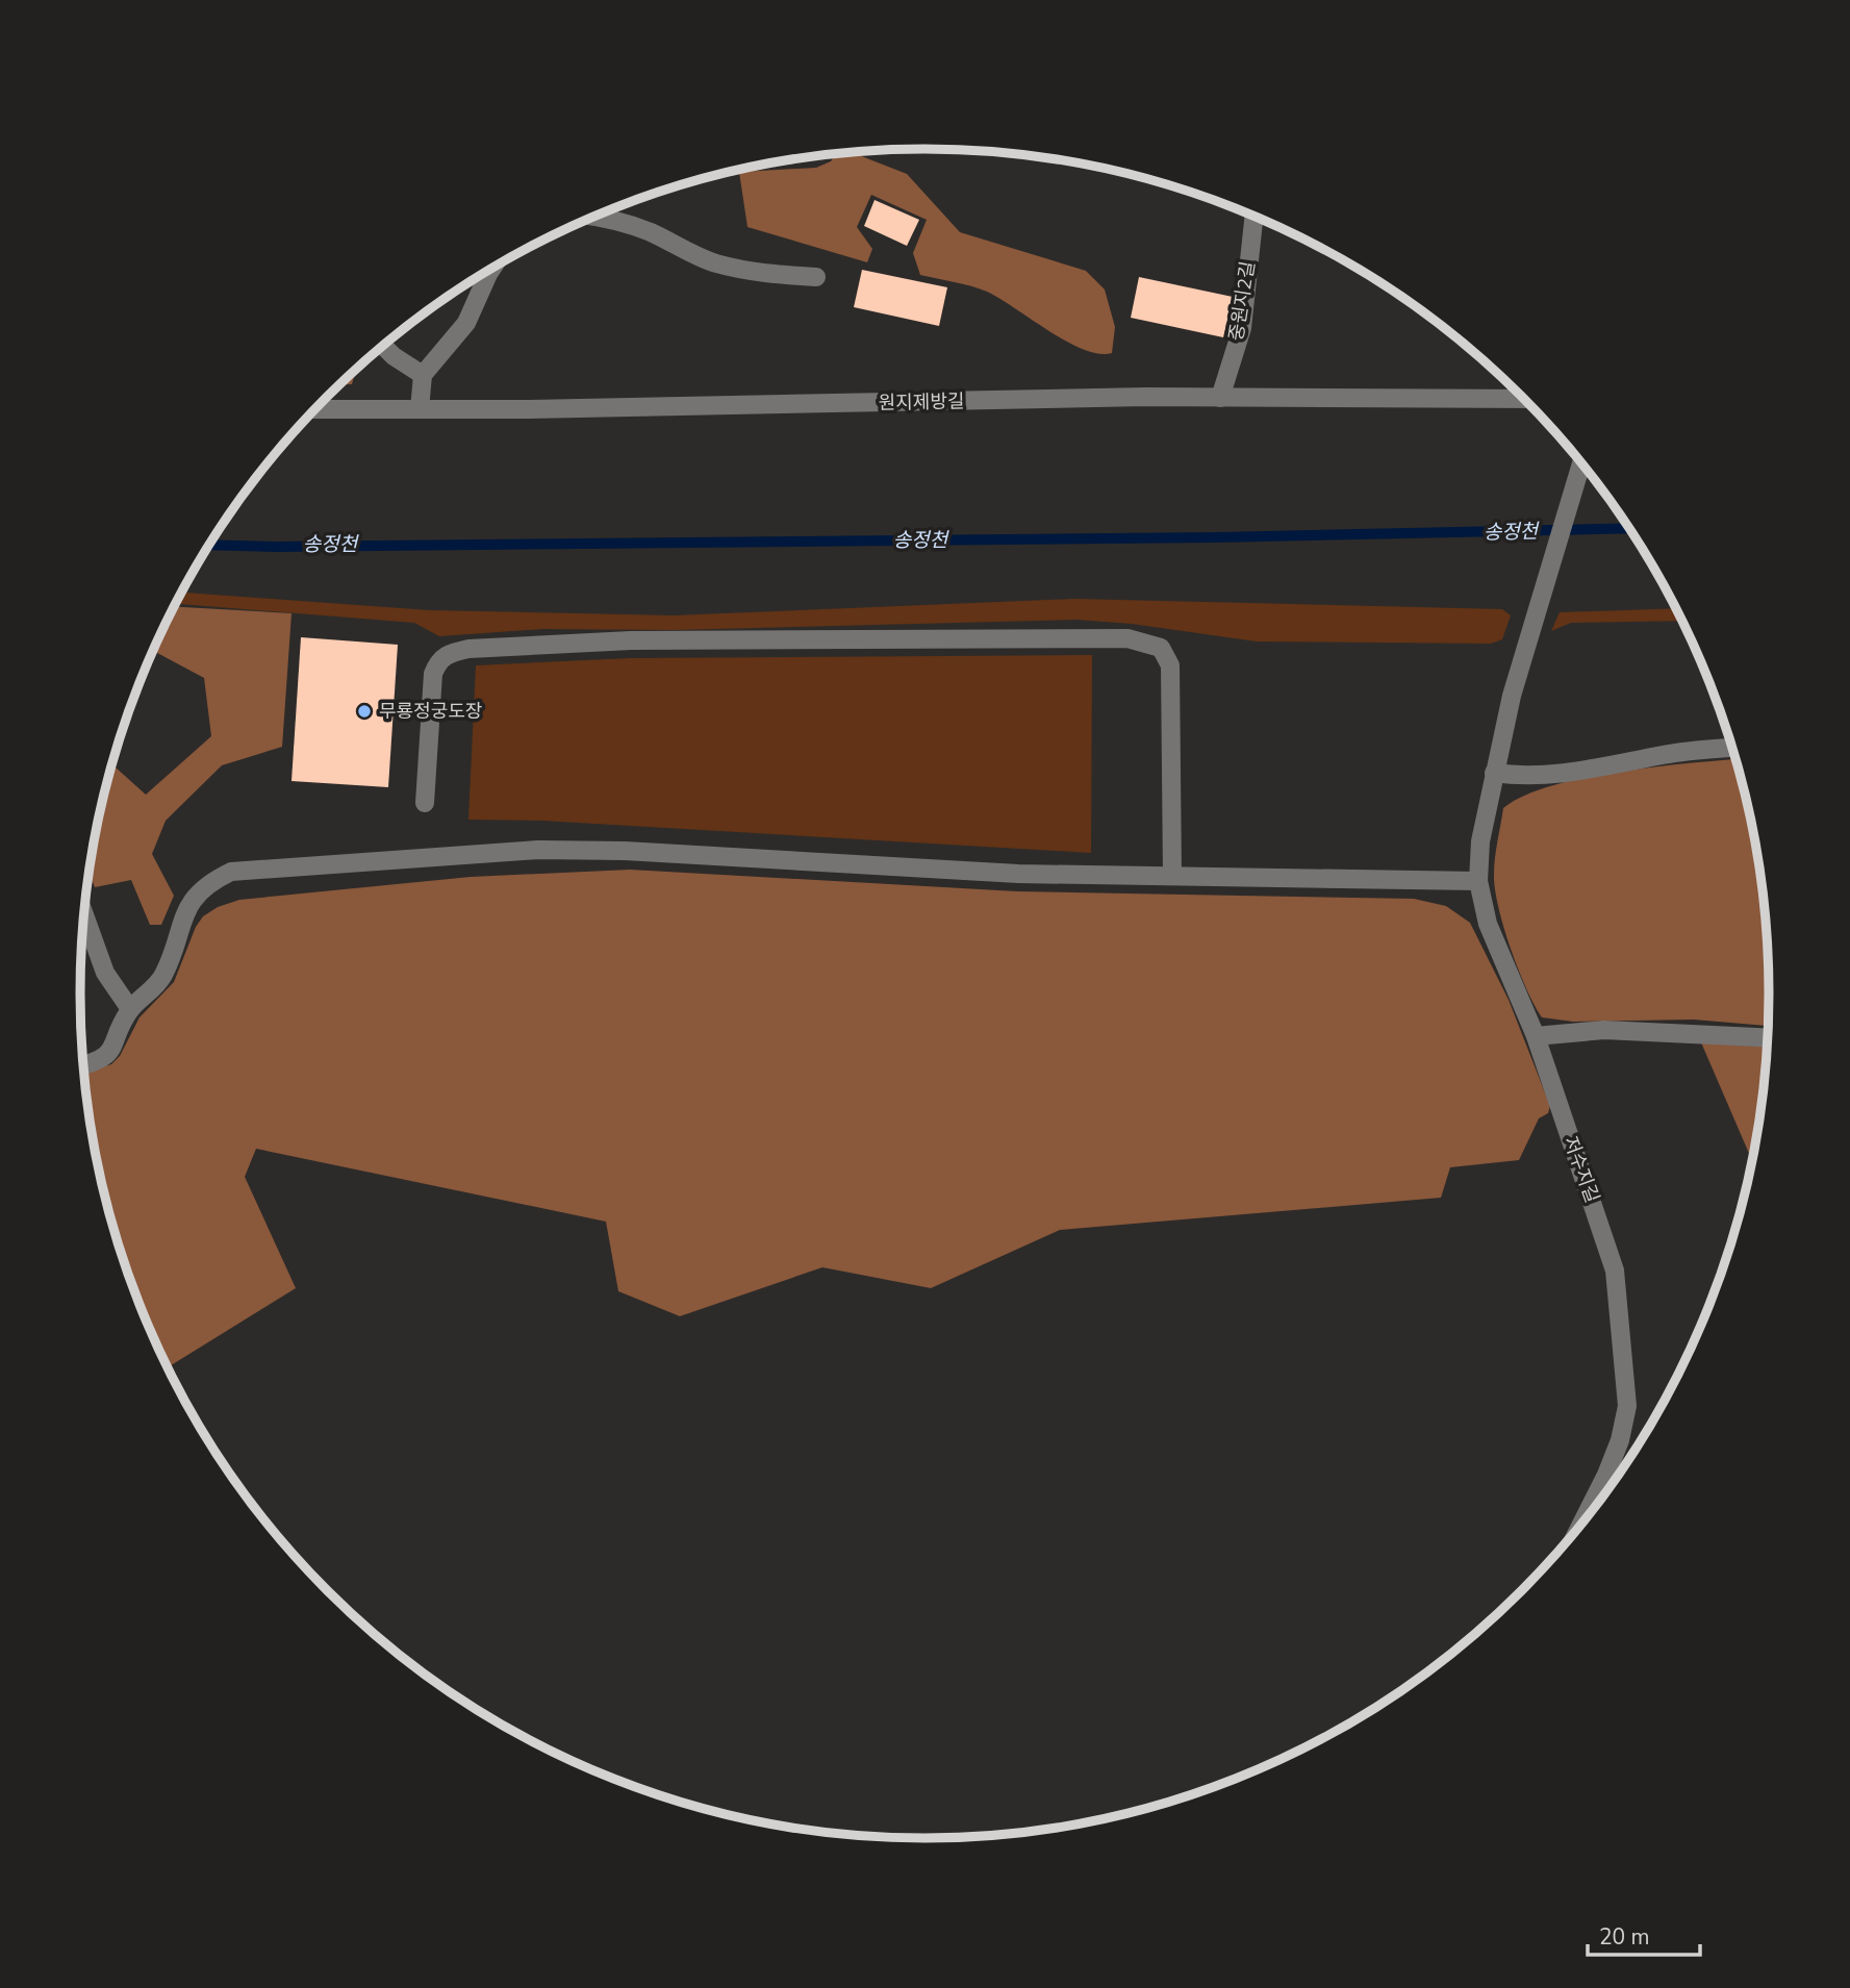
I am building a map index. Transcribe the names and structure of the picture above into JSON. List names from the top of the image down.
{
  "streets": {
    "street": ["중원지2길", "원지제방길", "저수지길"]
  },
  "crossings": [
    ["중원지2길", "원지제방길"]
  ],
  "water": ["송정천"],
  "places": ["무룡정궁도장"],
  "scale_bar": "20 m"
}
